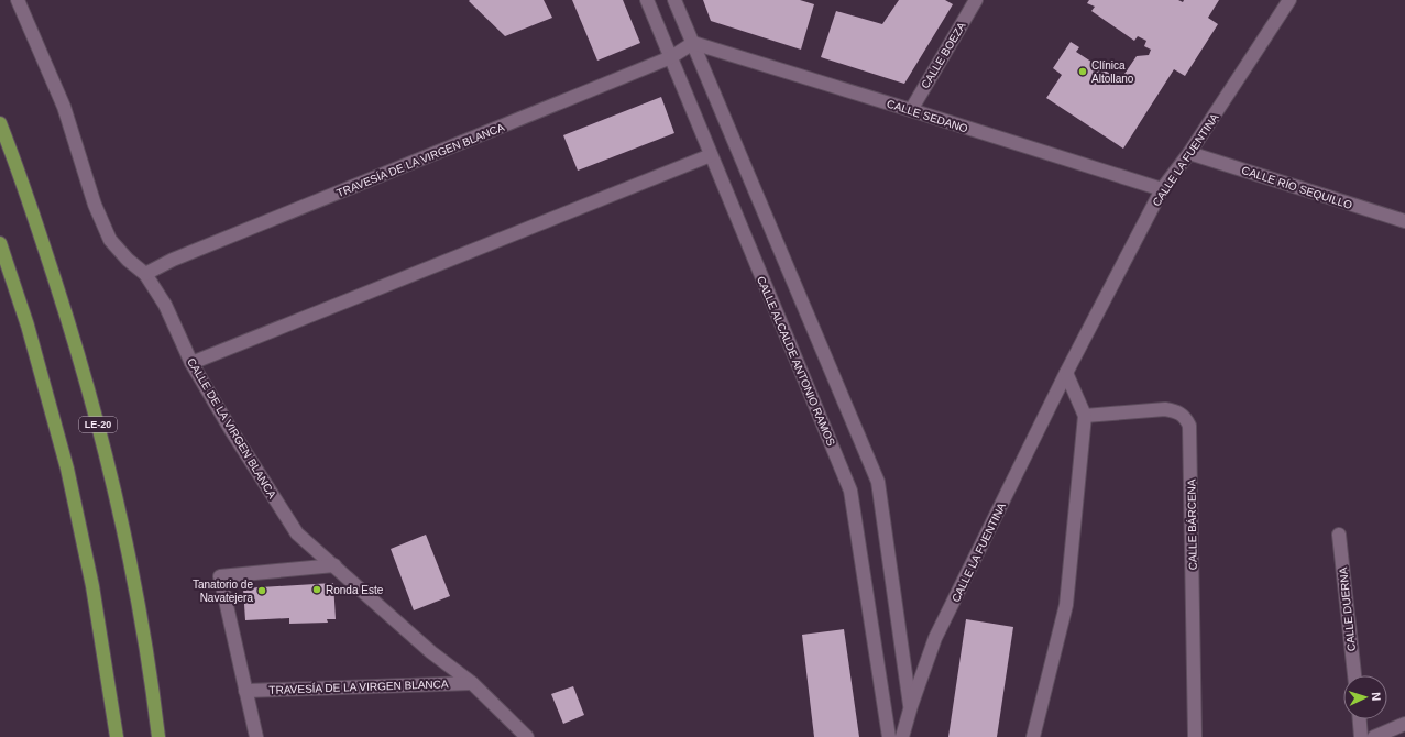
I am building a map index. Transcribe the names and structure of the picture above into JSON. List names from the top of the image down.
{
  "streets": {
    "highway": ["LE-20"],
    "street": [
      "CALLE BOEZA",
      "CALLE SEDANO",
      "TRAVESÍA DE LA VIRGEN BLANCA",
      "CALLE LA FUENTINA",
      "CALLE RÍO SEQUILLO",
      "CALLE ALCALDE ANTONIO RAMOS",
      "CALLE DE LA VIRGEN BLANCA",
      "CALLE BÁRCENA",
      "CALLE DUERNA"
    ]
  },
  "crossings": [
    ["CALLE BOEZA", "CALLE SEDANO"],
    ["CALLE SEDANO", "TRAVESÍA DE LA VIRGEN BLANCA"],
    ["CALLE SEDANO", "CALLE LA FUENTINA"],
    ["TRAVESÍA DE LA VIRGEN BLANCA", "CALLE ALCALDE ANTONIO RAMOS"],
    ["TRAVESÍA DE LA VIRGEN BLANCA", "CALLE DE LA VIRGEN BLANCA"],
    ["CALLE LA FUENTINA", "CALLE RÍO SEQUILLO"]
  ],
  "places": ["Clínica Altollano", "Ronda Este", "Tanatorio de Navatejera"],
  "north": "right"
}
